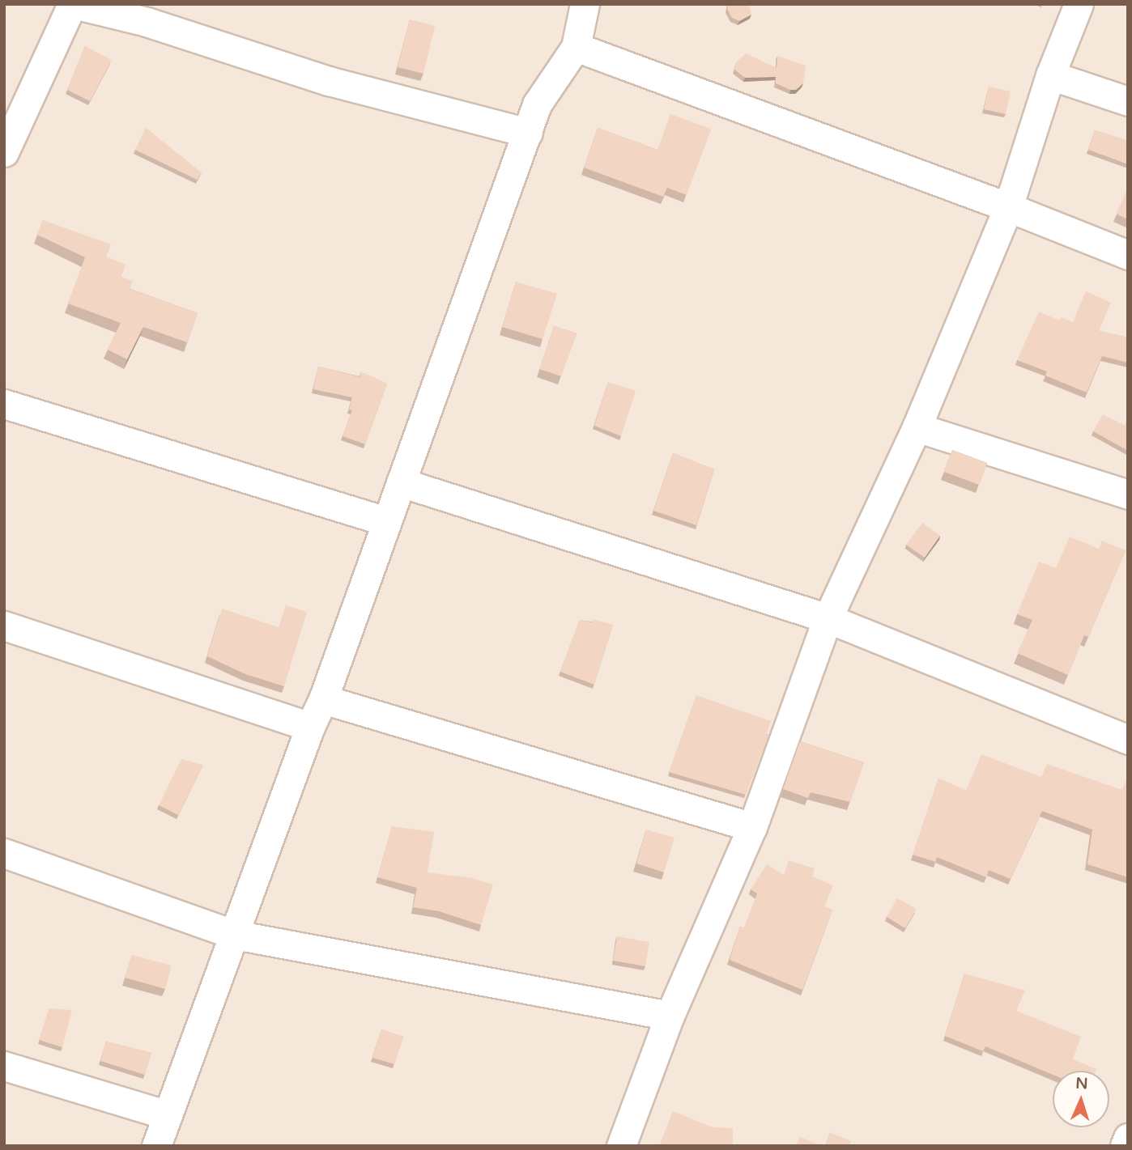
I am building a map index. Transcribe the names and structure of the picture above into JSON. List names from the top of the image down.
{
  "north": "top"
}
